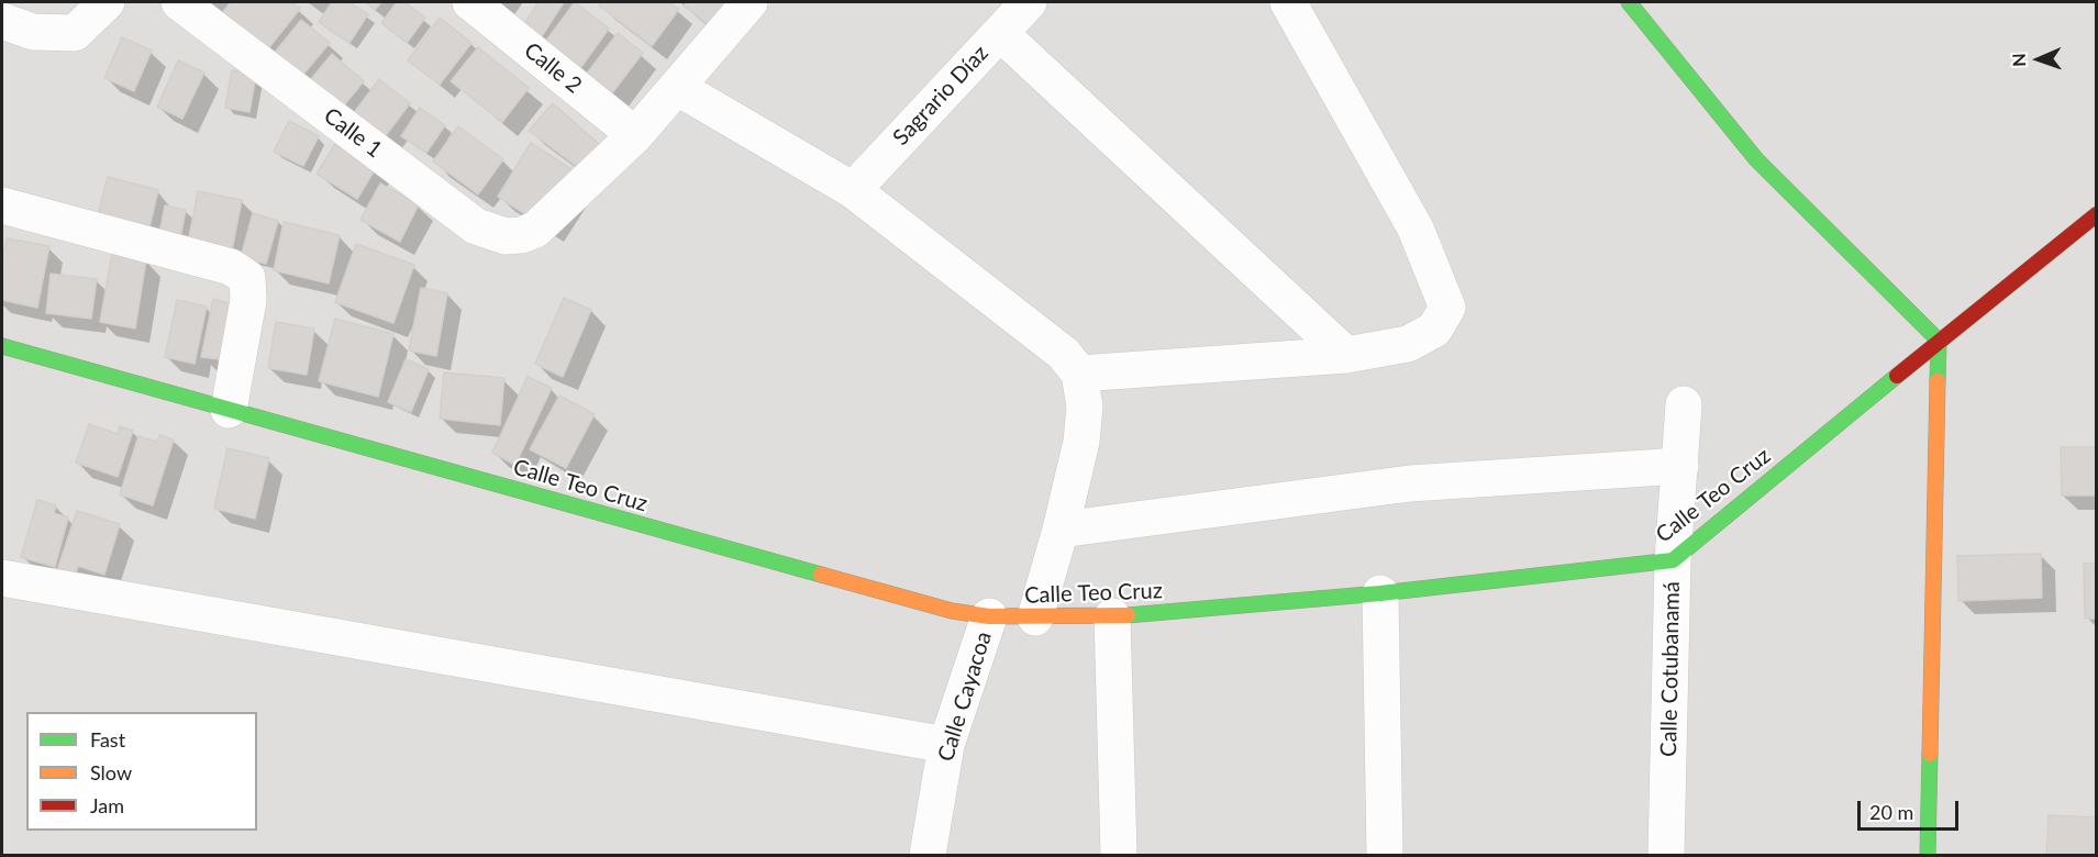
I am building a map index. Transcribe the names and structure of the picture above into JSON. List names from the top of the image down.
{
  "streets": {
    "street": [
      "Calle 2",
      "Sagrario Díaz",
      "Calle 1",
      "Calle Teo Cruz",
      "Calle Cotubanamá",
      "Calle Cayacoa"
    ]
  },
  "crossings": [
    ["Calle 2", "Calle 1"],
    ["Calle Teo Cruz", "Calle Cotubanamá"],
    ["Calle Teo Cruz", "Calle Cayacoa"]
  ],
  "legend": ["Fast", "Slow", "Jam"],
  "scale_bar": "20 m",
  "north": "left"
}
